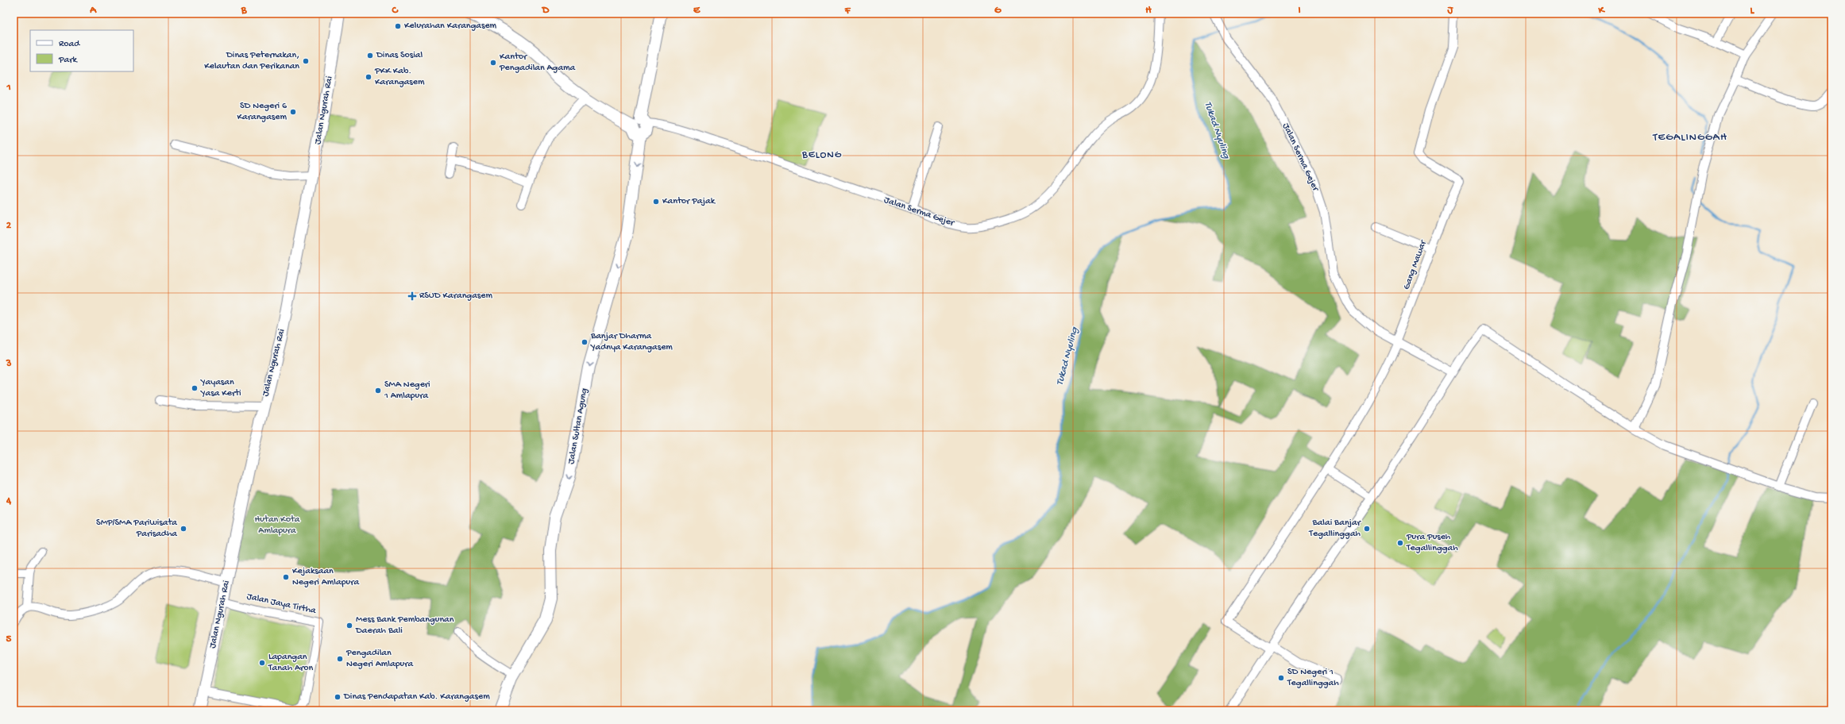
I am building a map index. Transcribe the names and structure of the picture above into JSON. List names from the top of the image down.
{
  "streets": {
    "street": [
      "Jalan Ngurah Rai",
      "Jalan Serma Gejer",
      "Gang Mawar",
      "Jalan Sultan Agung",
      "Jalan Jaya Tirtha"
    ]
  },
  "crossings": [
    ["Jalan Ngurah Rai", "Jalan Jaya Tirtha"],
    ["Jalan Serma Gejer", "Gang Mawar"],
    ["Jalan Serma Gejer", "Jalan Sultan Agung"]
  ],
  "one_way": ["Jalan Sultan Agung"],
  "districts": ["TEGALINGGAH", "BELONG"],
  "water": ["Tukad Nyuling"],
  "parks": ["Hutan Kota Amlapura"],
  "places": {
    "other": [
      "Kelurahan Karangasem",
      "Dinas Sosial",
      "Dinas Peternakan, Kelautan dan Perikanan",
      "Kantor Pengadilan Agama",
      "PKK Kab. Karangasem",
      "SD Negeri 6 Karangasem",
      "Kantor Pajak",
      "Banjar Dharma Yadnya Karangasem",
      "Yayasan Yasa Kerti",
      "SMA Negeri 1 Amlapura",
      "SMP/SMA Pariwisata Parisadha",
      "Balai Banjar Tegallinggah",
      "Pura Puseh Tegallinggah",
      "Kejaksaan Negeri Amlapura",
      "Mess Bank Pembangunan Daerah Bali",
      "Pengadilan Negeri Amlapura",
      "Lapangan Tanah Aron",
      "SD Negeri 1 Tegallinggah",
      "Dinas Pendapatan Kab. Karangasem"
    ],
    "health": ["RSUD Karangasem"]
  },
  "legend": ["Road", "Park"],
  "grid": {
    "columns": [
      "A",
      "B",
      "C",
      "D",
      "E",
      "F",
      "G",
      "H",
      "I",
      "J",
      "K",
      "L"
    ],
    "rows": [
      "1",
      "2",
      "3",
      "4",
      "5"
    ]
  }
}
